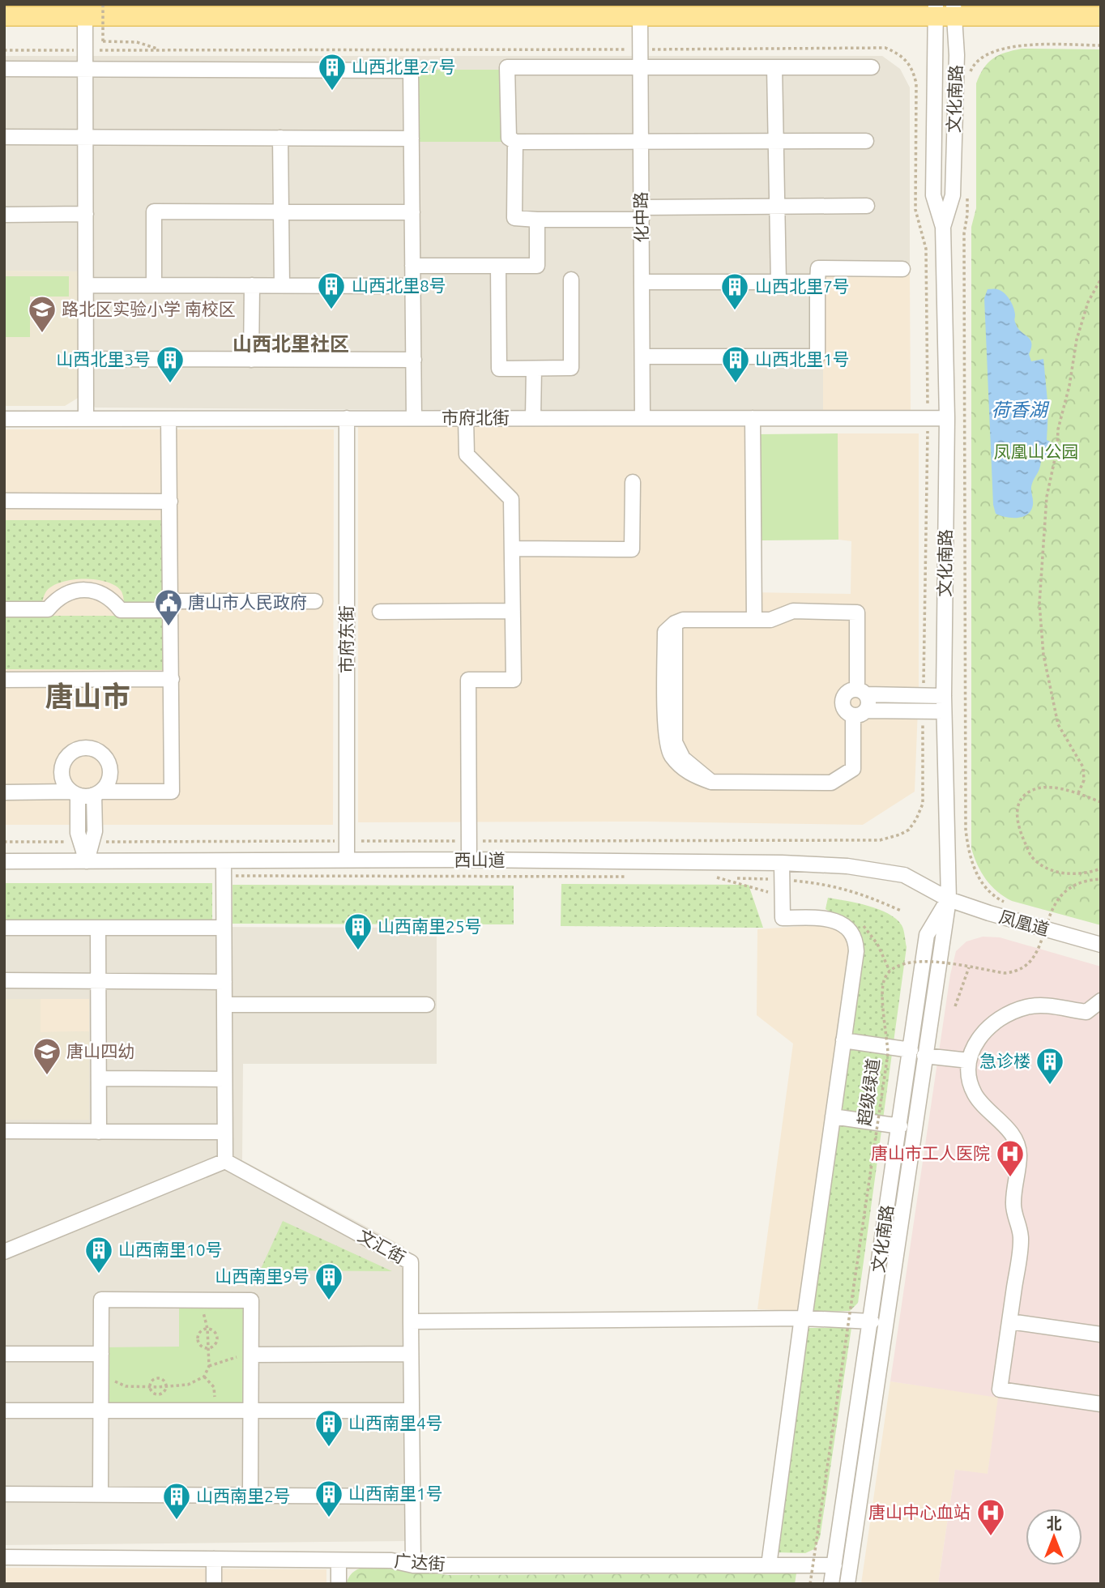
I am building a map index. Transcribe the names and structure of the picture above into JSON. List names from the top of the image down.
{
  "streets": {
    "street": [
      "文化南路",
      "化中路",
      "市府北街",
      "市府东街",
      "西山道",
      "凤凰道",
      "文汇街",
      "广达街"
    ],
    "path": ["超级绿道"]
  },
  "crossings": [
    ["文化南路", "市府北街"],
    ["文化南路", "西山道"],
    ["文化南路", "凤凰道"],
    ["文化南路", "广达街"],
    ["化中路", "市府北街"],
    ["市府北街", "市府东街"],
    ["市府东街", "西山道"],
    ["西山道", "凤凰道"]
  ],
  "districts": ["山西北里社区", "唐山市"],
  "water": ["荷香湖"],
  "parks": ["凤凰山公园"],
  "places": {
    "building": [
      "山西北里27号",
      "山西北里8号",
      "山西北里7号",
      "山西北里3号",
      "山西北里1号",
      "山西南里25号",
      "急诊楼",
      "山西南里10号",
      "山西南里9号",
      "山西南里4号",
      "山西南里1号",
      "山西南里2号"
    ],
    "school or university": ["路北区实验小学 南校区", "唐山四幼"],
    "public building": ["唐山市人民政府"],
    "hospital": ["唐山市工人医院", "唐山中心血站"]
  },
  "north": "top"
}
